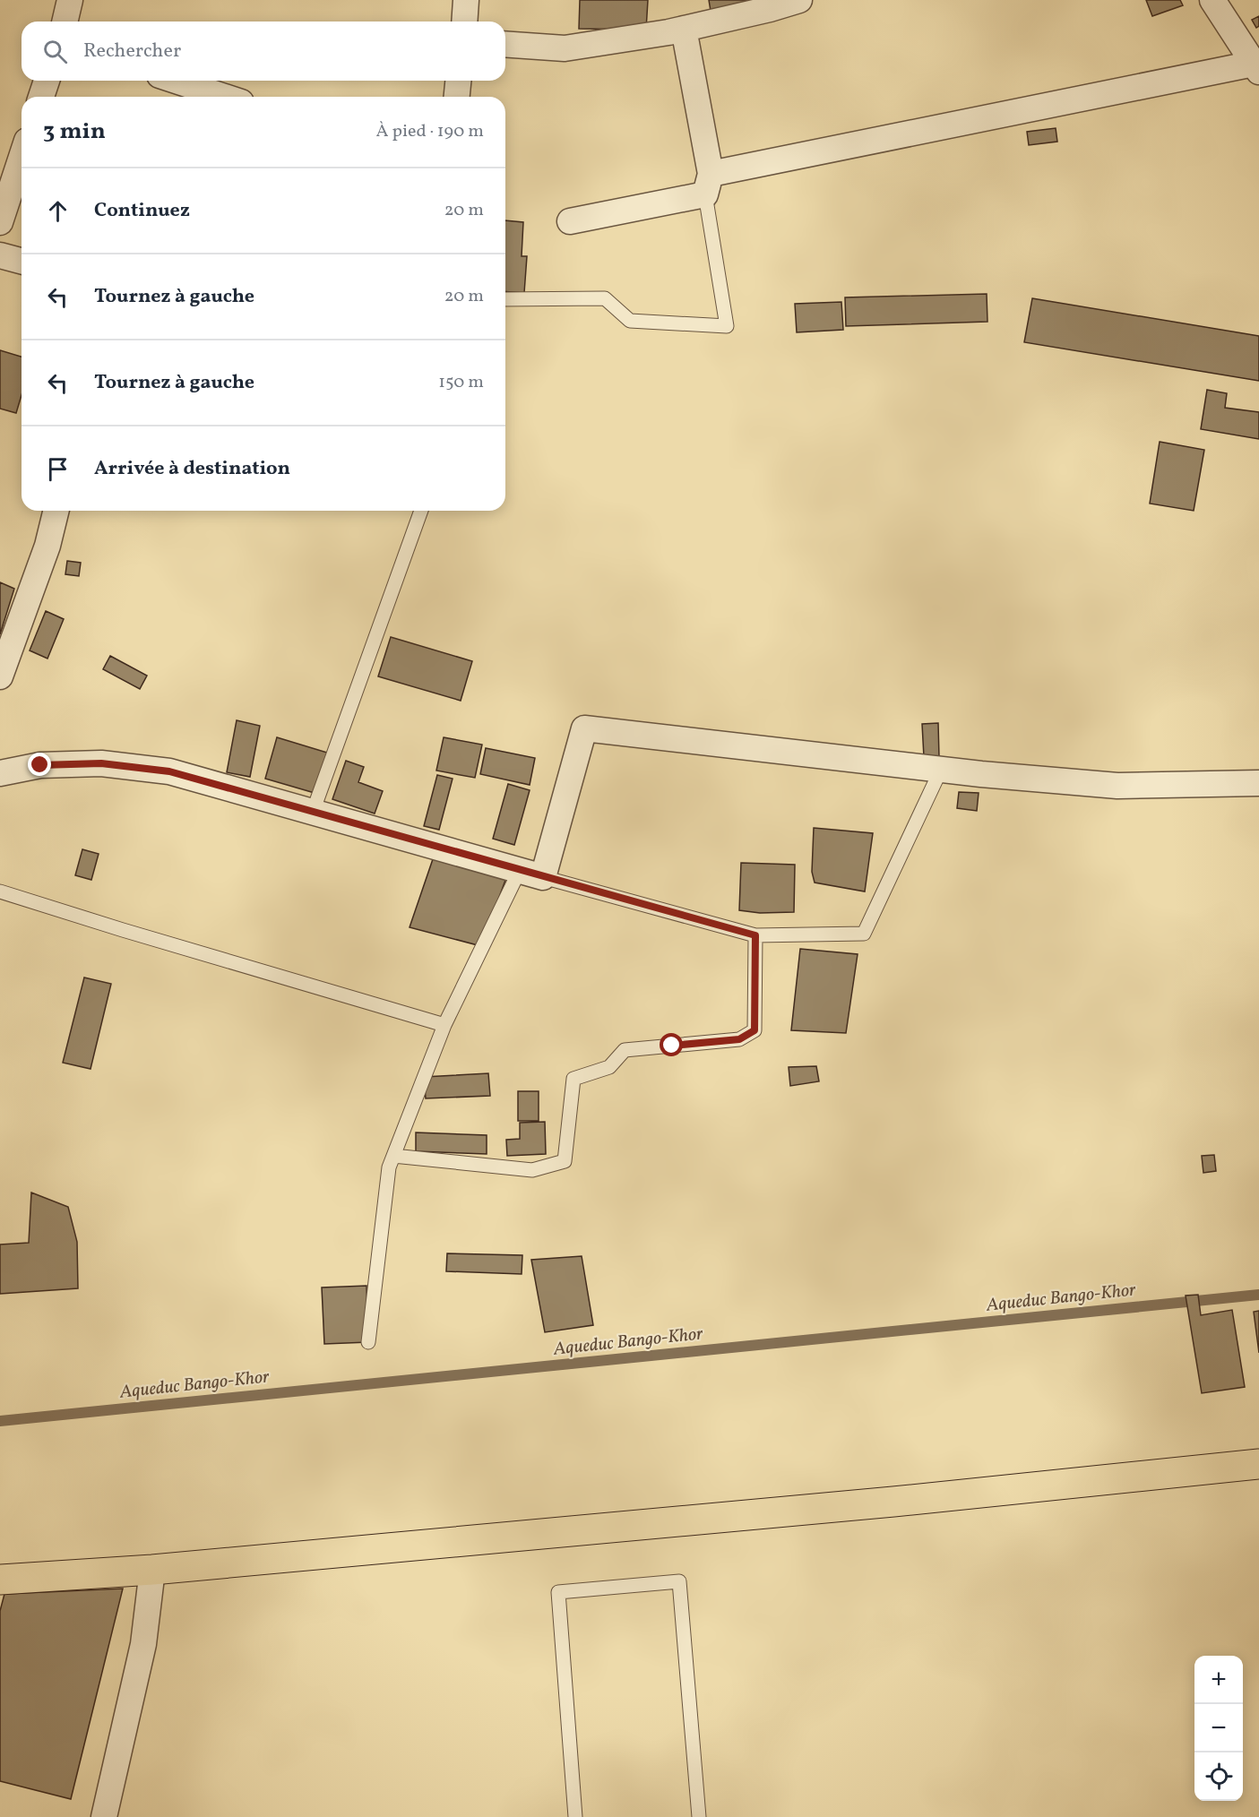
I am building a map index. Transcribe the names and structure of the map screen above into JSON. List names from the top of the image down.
{
  "water": ["Aqueduc Bango-Khor"],
  "page": {
    "search": "Rechercher",
    "heading": ["3 min", "À pied · 190 m"],
    "list": [
      ["Continuez", "20 m"],
      ["Tournez à gauche", "20 m"],
      ["Tournez à gauche", "150 m"],
      "Arrivée à destination"
    ],
    "map_buttons": ["+", "−"]
  }
}
